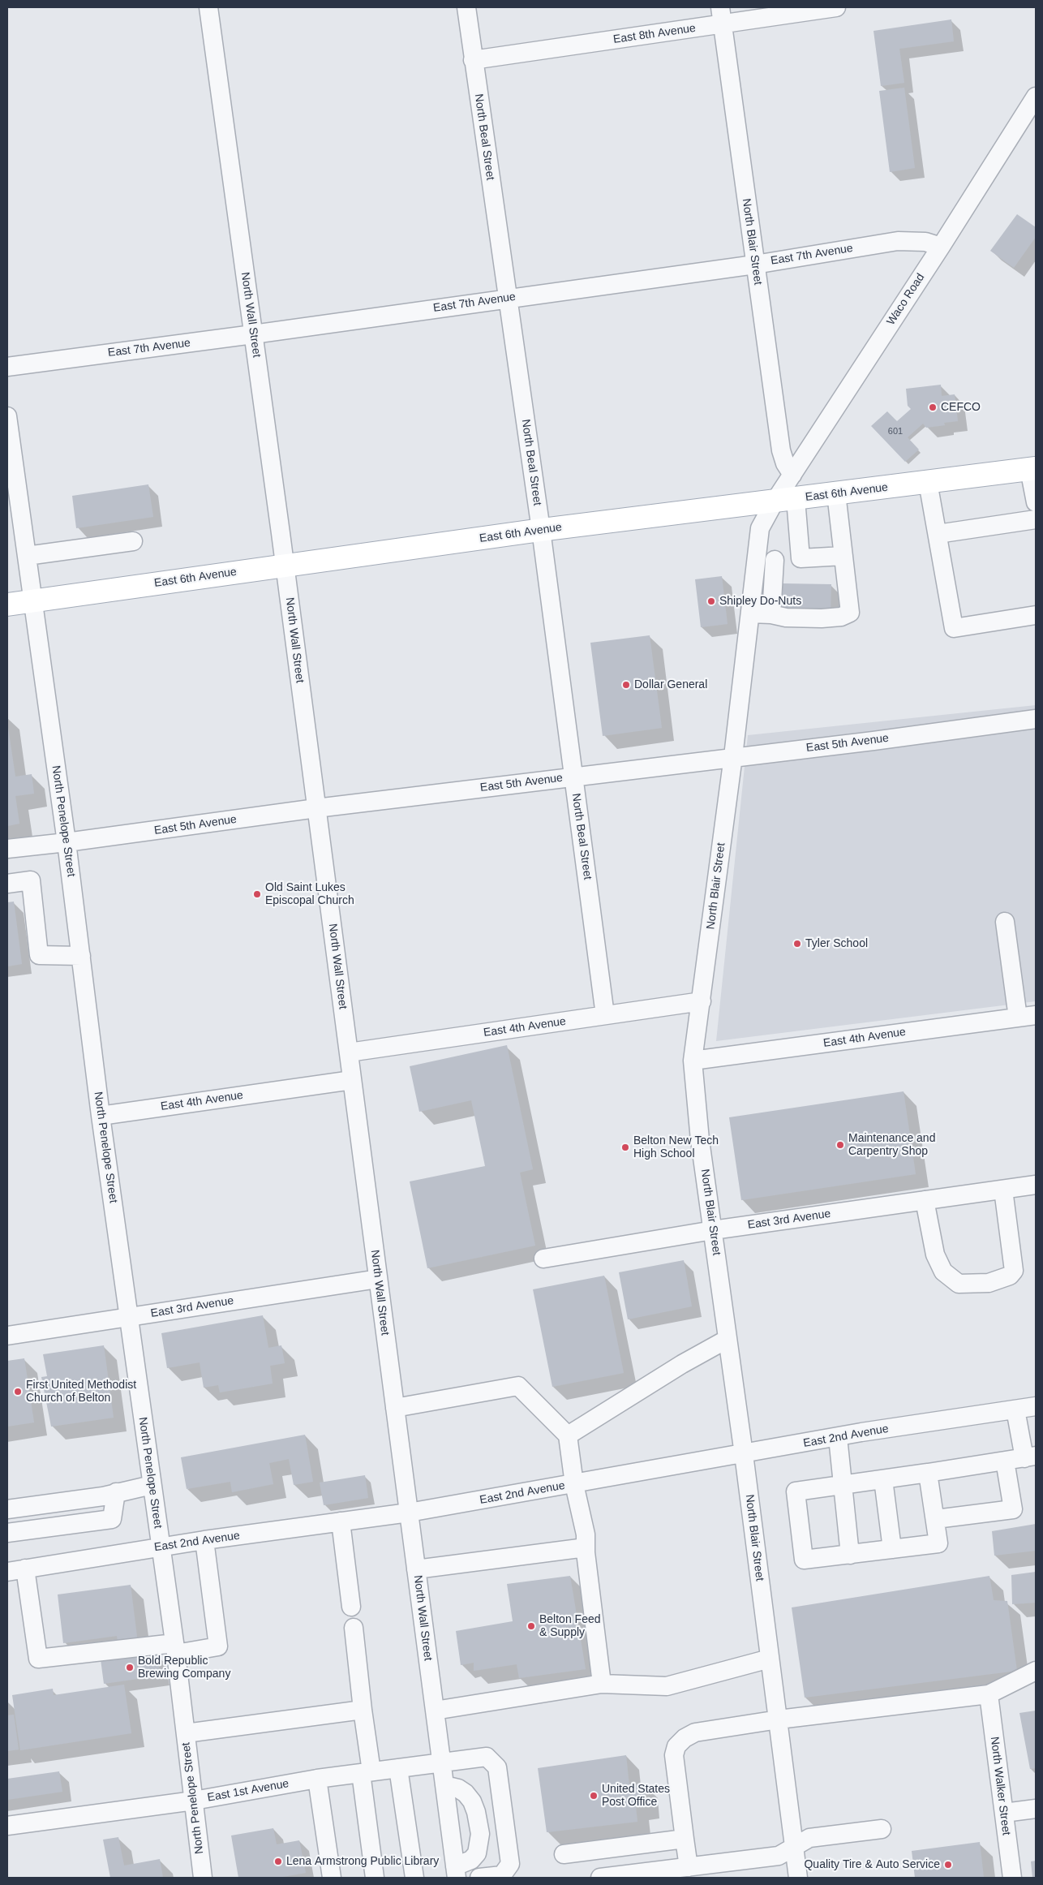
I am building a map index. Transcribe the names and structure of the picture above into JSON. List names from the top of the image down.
{
  "streets": {
    "main road": ["East 6th Avenue"],
    "street": [
      "East 8th Avenue",
      "North Beal Street",
      "North Blair Street",
      "East 7th Avenue",
      "Waco Road",
      "North Wall Street",
      "East 5th Avenue",
      "North Penelope Street",
      "East 4th Avenue",
      "East 3rd Avenue",
      "East 2nd Avenue",
      "North Walker Street",
      "East 1st Avenue"
    ]
  },
  "crossings": [
    ["East 8th Avenue", "North Beal Street"],
    ["East 8th Avenue", "North Blair Street"],
    ["North Beal Street", "East 7th Avenue"],
    ["North Beal Street", "East 6th Avenue"],
    ["North Beal Street", "East 5th Avenue"],
    ["North Beal Street", "East 4th Avenue"],
    ["North Blair Street", "East 7th Avenue"],
    ["North Blair Street", "Waco Road"],
    ["North Blair Street", "East 6th Avenue"],
    ["North Blair Street", "East 5th Avenue"],
    ["North Blair Street", "East 4th Avenue"],
    ["North Blair Street", "East 3rd Avenue"],
    ["North Blair Street", "East 2nd Avenue"],
    ["East 7th Avenue", "Waco Road"],
    ["East 7th Avenue", "North Wall Street"],
    ["Waco Road", "East 6th Avenue"],
    ["North Wall Street", "East 6th Avenue"],
    ["North Wall Street", "East 5th Avenue"],
    ["North Wall Street", "East 4th Avenue"],
    ["North Wall Street", "East 3rd Avenue"],
    ["North Wall Street", "East 2nd Avenue"],
    ["North Wall Street", "East 1st Avenue"],
    ["East 6th Avenue", "North Penelope Street"],
    ["East 5th Avenue", "North Penelope Street"],
    ["North Penelope Street", "East 4th Avenue"],
    ["North Penelope Street", "East 3rd Avenue"],
    ["North Penelope Street", "East 2nd Avenue"],
    ["North Penelope Street", "East 1st Avenue"]
  ],
  "places": [
    "CEFCO",
    "Shipley Do-Nuts",
    "Dollar General",
    "Old Saint Lukes Episcopal Church",
    "Tyler School",
    "Maintenance and Carpentry Shop",
    "Belton New Tech High School",
    "First United Methodist Church of Belton",
    "Belton Feed & Supply",
    "Bold Republic Brewing Company",
    "United States Post Office",
    "Lena Armstrong Public Library",
    "Quality Tire & Auto Service"
  ],
  "house_numbers": ["601"]
}
